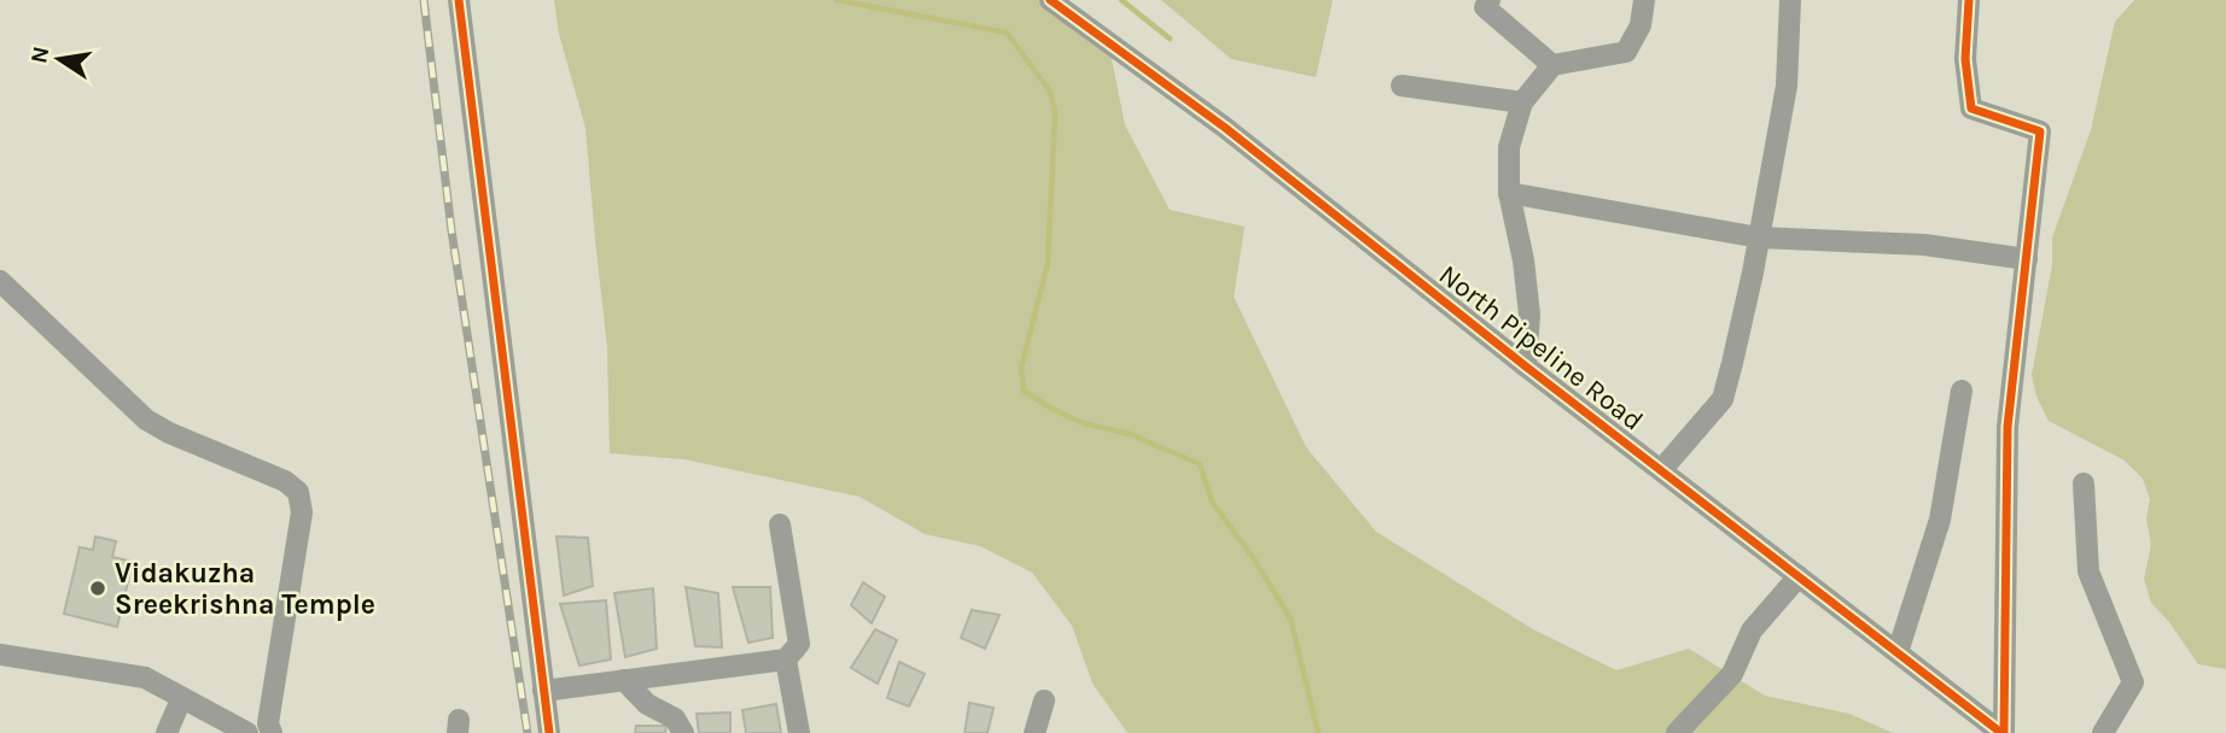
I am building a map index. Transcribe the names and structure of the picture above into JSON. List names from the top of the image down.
{
  "streets": {
    "street": ["North Pipeline Road"]
  },
  "places": ["Vidakuzha Sreekrishna Temple"],
  "north": "left"
}
